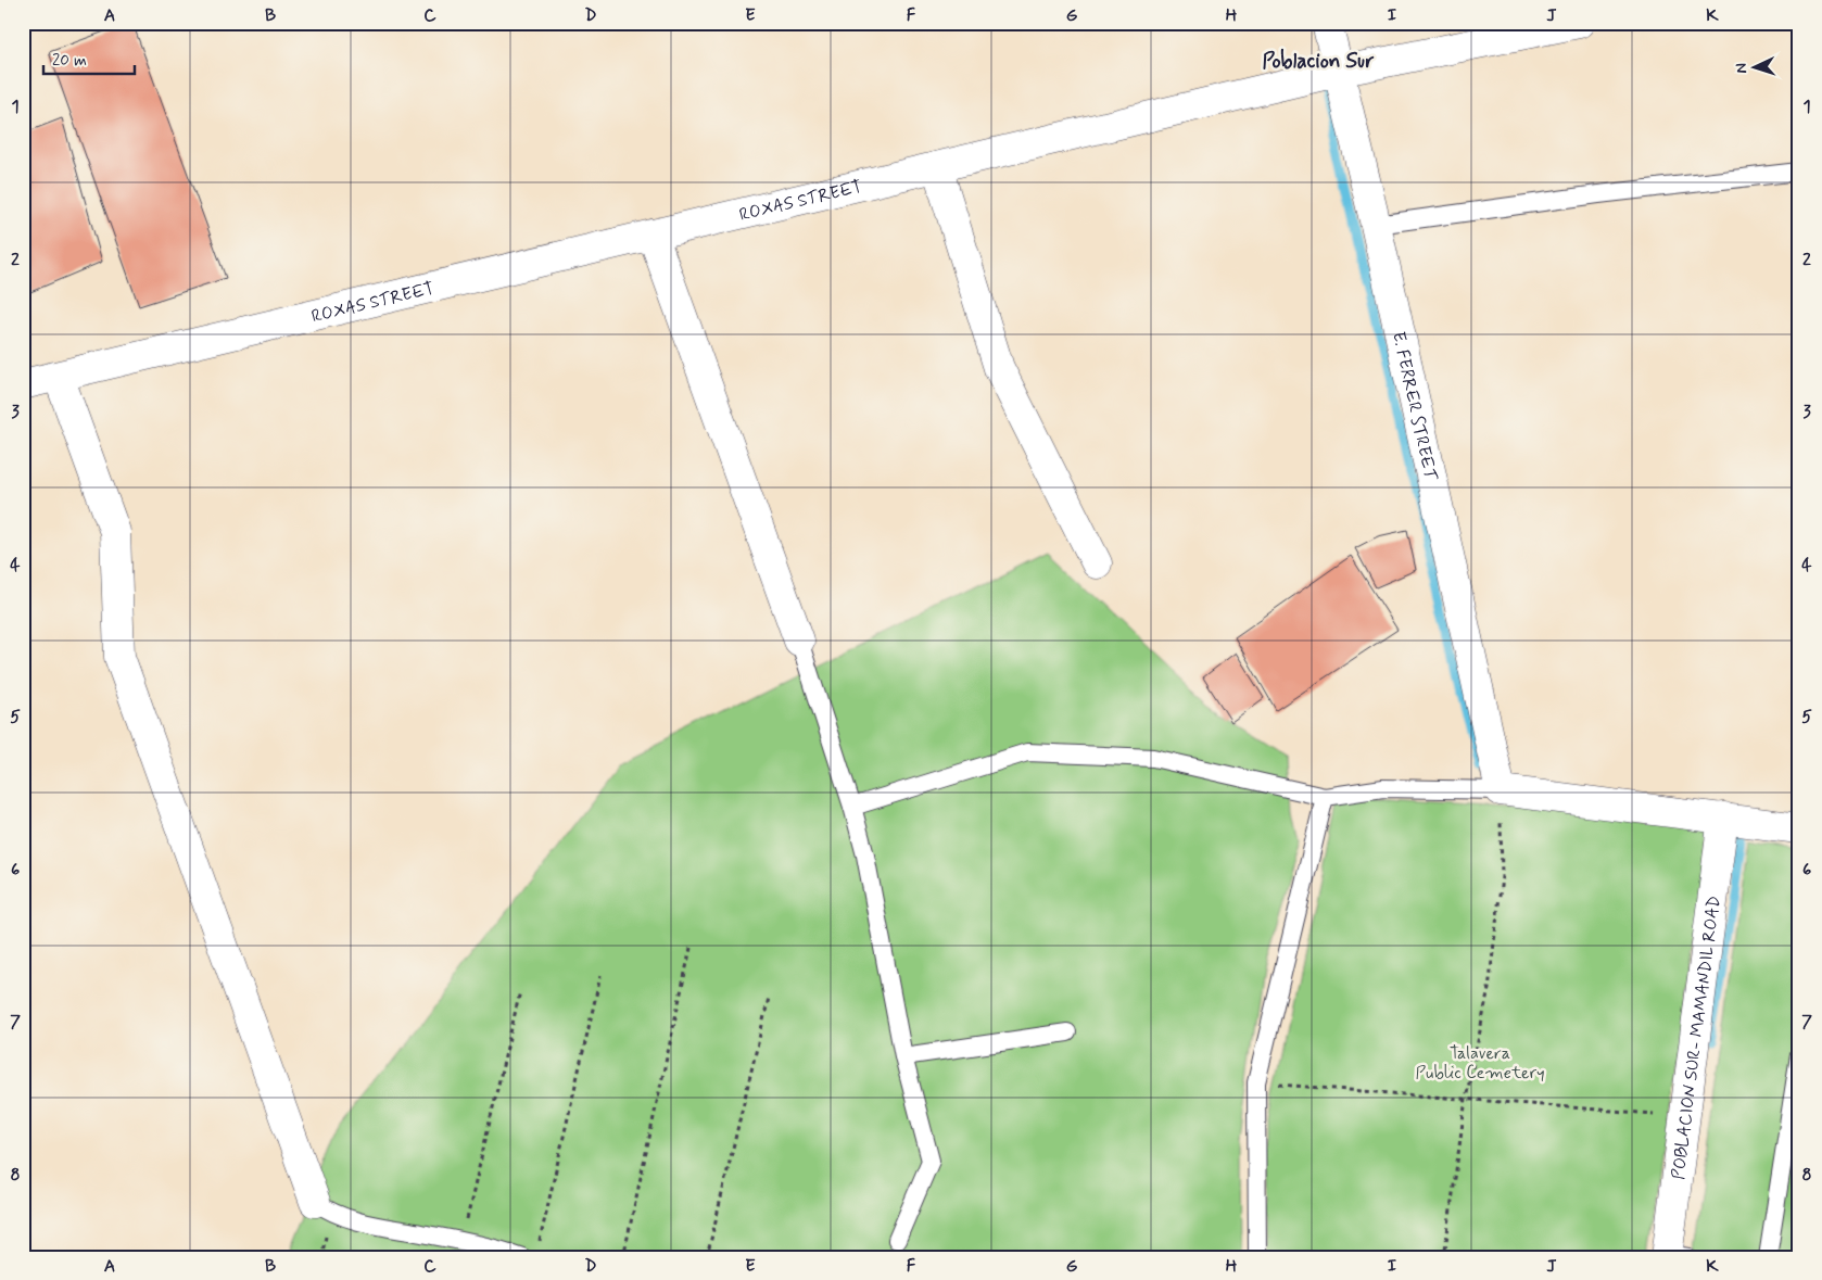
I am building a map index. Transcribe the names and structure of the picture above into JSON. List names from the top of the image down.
{
  "streets": {
    "street": ["ROXAS STREET", "E. FERRER STREET", "POBLACION SUR- MAMANDIL ROAD"]
  },
  "crossings": [
    ["ROXAS STREET", "E. FERRER STREET"]
  ],
  "districts": ["Poblacion Sur"],
  "parks": ["Talavera Public Cemetery"],
  "scale_bar": "20 m",
  "north": "left",
  "grid": {
    "columns": [
      "A",
      "B",
      "C",
      "D",
      "E",
      "F",
      "G",
      "H",
      "I",
      "J",
      "K"
    ],
    "rows": [
      "1",
      "2",
      "3",
      "4",
      "5",
      "6",
      "7",
      "8"
    ]
  }
}
